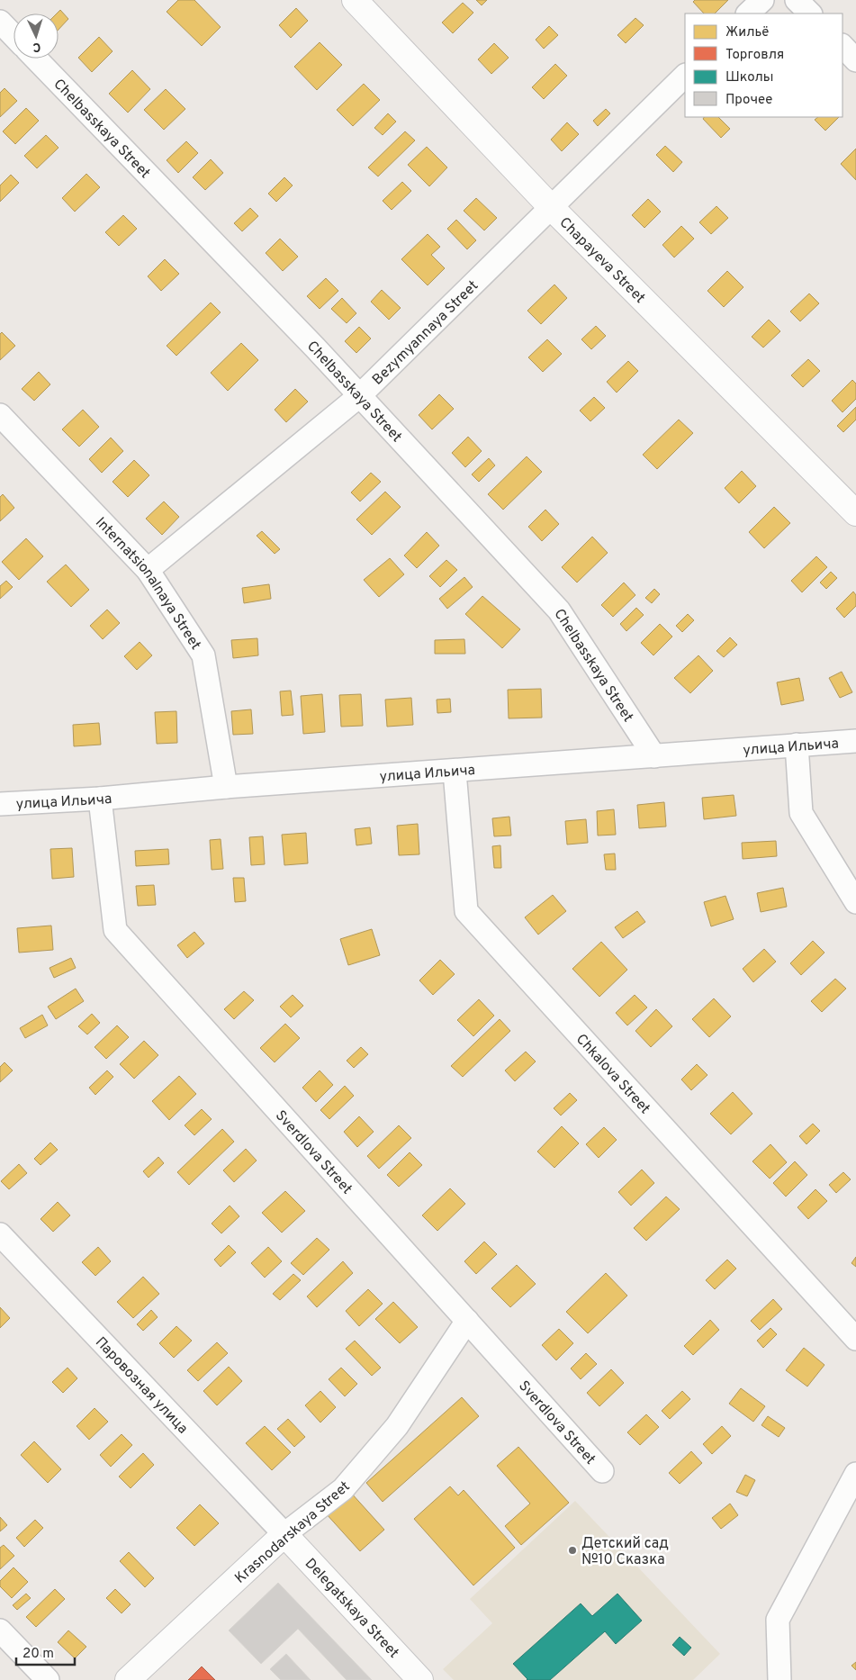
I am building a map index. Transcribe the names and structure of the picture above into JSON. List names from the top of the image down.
{
  "streets": {
    "main road": ["Chapayeva Street", "Krasnodarskaya Street", "Delegatskaya Street"],
    "street": [
      "Chelbasskaya Street",
      "Bezymyannaya Street",
      "Internatsionalnaya Street",
      "улица Ильича",
      "Chkalova Street",
      "Sverdlova Street",
      "Паровозная улица"
    ]
  },
  "crossings": [
    ["Chelbasskaya Street", "Bezymyannaya Street"],
    ["Chelbasskaya Street", "улица Ильича"],
    ["Chapayeva Street", "Bezymyannaya Street"],
    ["Bezymyannaya Street", "Internatsionalnaya Street"],
    ["Internatsionalnaya Street", "улица Ильича"],
    ["улица Ильича", "Chkalova Street"],
    ["улица Ильича", "Sverdlova Street"],
    ["Sverdlova Street", "Krasnodarskaya Street"],
    ["Паровозная улица", "Krasnodarskaya Street"],
    ["Паровозная улица", "Delegatskaya Street"],
    ["Krasnodarskaya Street", "Delegatskaya Street"]
  ],
  "places": ["Детский сад №10 Сказка"],
  "legend": [
    "Жильё",
    "Торговля",
    "Школы",
    "Прочее"
  ],
  "scale_bar": "20 m",
  "north": "bottom"
}
